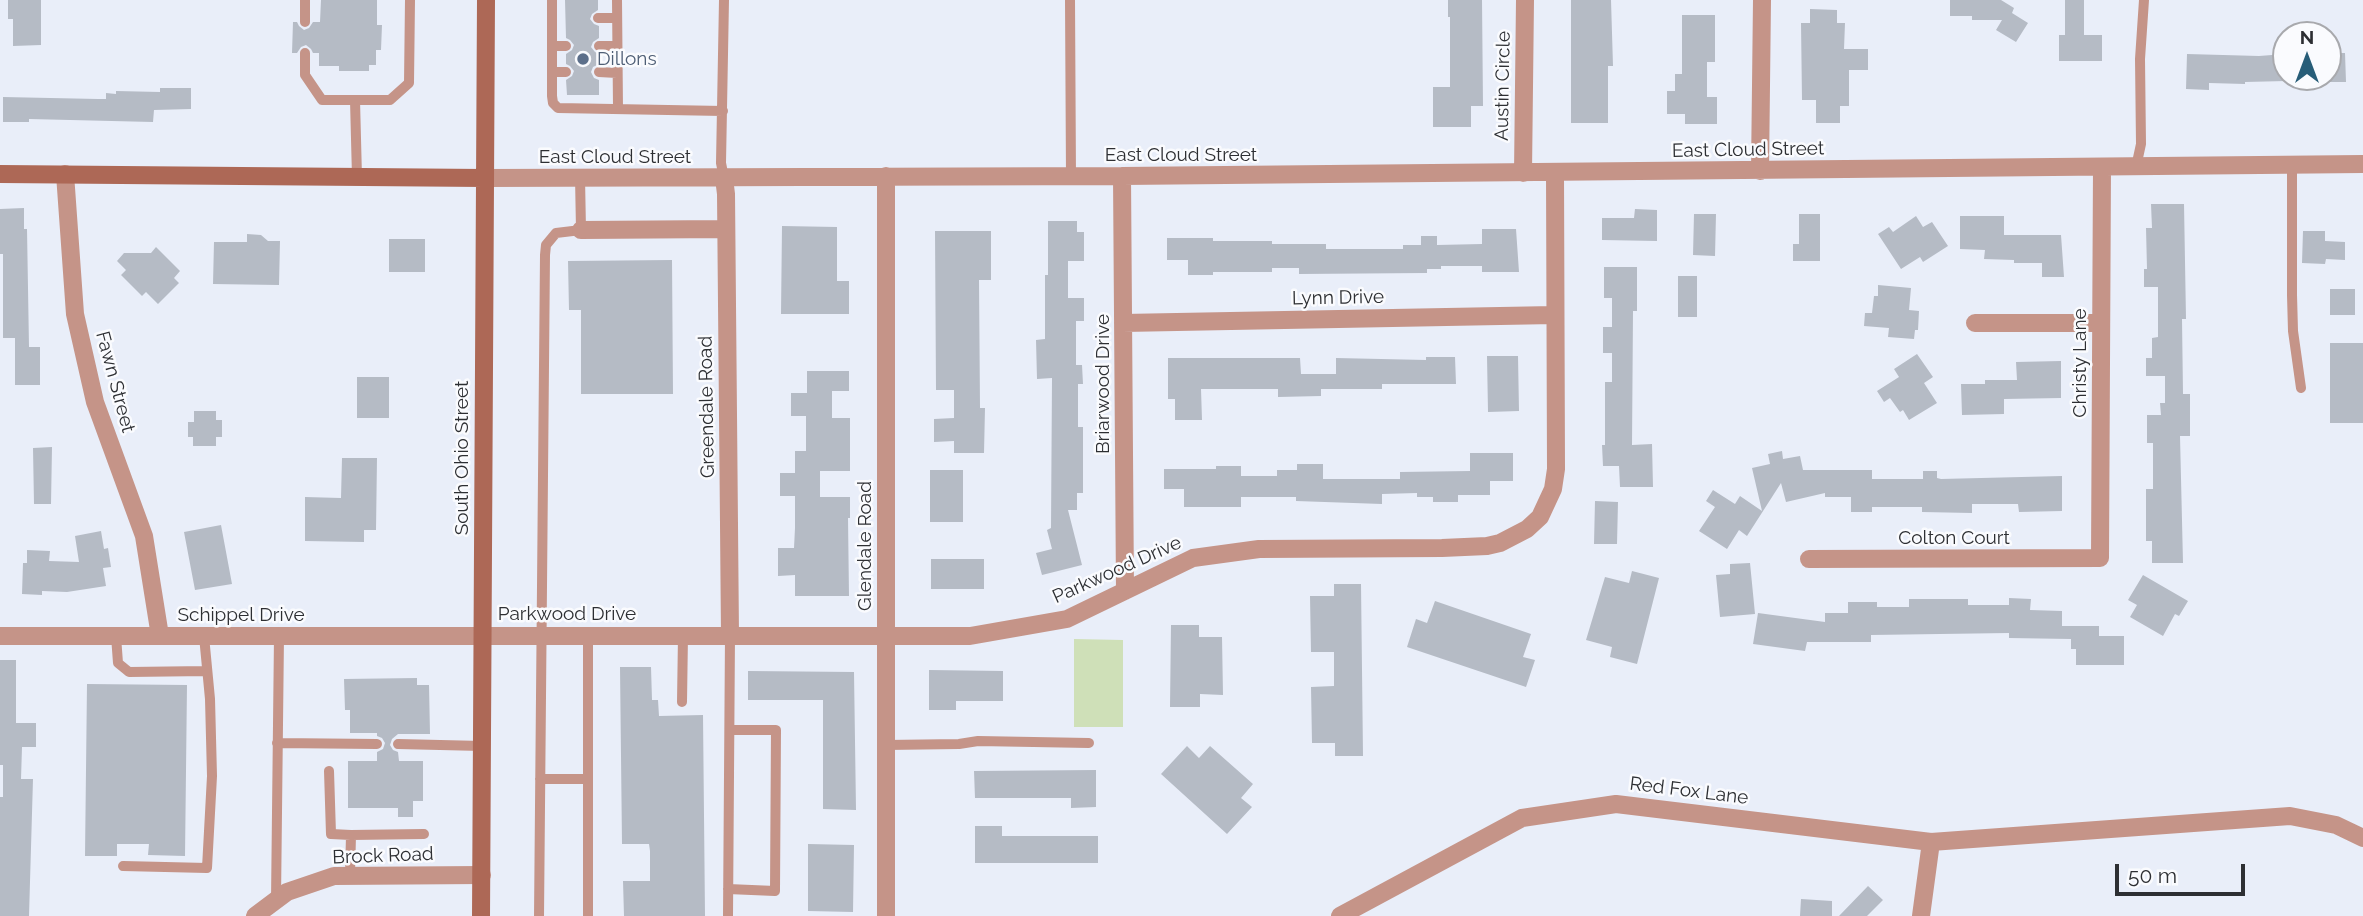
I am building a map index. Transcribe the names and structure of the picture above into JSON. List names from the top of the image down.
{
  "streets": {
    "main road": ["East Cloud Street", "South Ohio Street"],
    "street": [
      "Austin Circle",
      "Lynn Drive",
      "Christy Lane",
      "Fawn Street",
      "Briarwood Drive",
      "Greendale Road",
      "Colton Court",
      "Glendale Road",
      "Parkwood Drive",
      "Schippel Drive",
      "Red Fox Lane",
      "Brock Road"
    ]
  },
  "crossings": [
    ["Austin Circle", "East Cloud Street"],
    ["East Cloud Street", "Christy Lane"],
    ["East Cloud Street", "Fawn Street"],
    ["East Cloud Street", "Briarwood Drive"],
    ["East Cloud Street", "Greendale Road"],
    ["East Cloud Street", "South Ohio Street"],
    ["East Cloud Street", "Glendale Road"],
    ["East Cloud Street", "Parkwood Drive"],
    ["Lynn Drive", "Briarwood Drive"],
    ["Lynn Drive", "Parkwood Drive"],
    ["Christy Lane", "Colton Court"],
    ["Fawn Street", "Schippel Drive"],
    ["Briarwood Drive", "Parkwood Drive"],
    ["Greendale Road", "Parkwood Drive"],
    ["South Ohio Street", "Parkwood Drive"],
    ["South Ohio Street", "Schippel Drive"],
    ["South Ohio Street", "Brock Road"],
    ["Glendale Road", "Parkwood Drive"],
    ["Parkwood Drive", "Schippel Drive"]
  ],
  "places": ["Dillons"],
  "scale_bar": "50 m",
  "north": "top"
}
